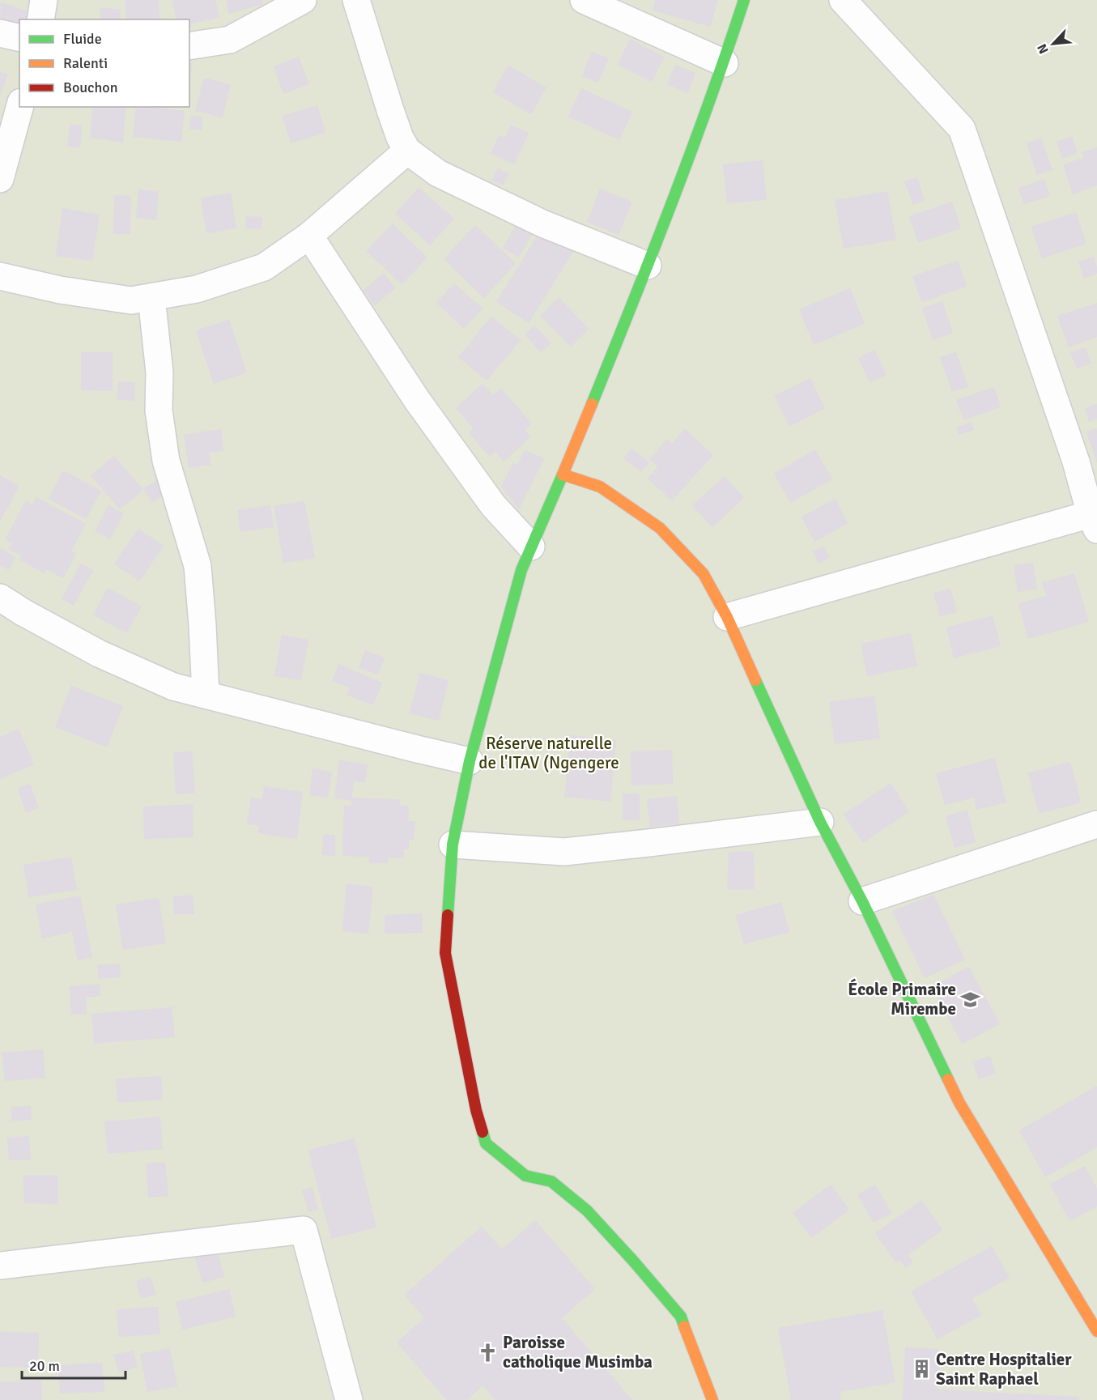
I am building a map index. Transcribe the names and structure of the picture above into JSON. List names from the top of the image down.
{
  "parks": ["Réserve naturelle de l'ITAV (Ngengere"],
  "places": {
    "school or university": ["École Primaire Mirembe"],
    "church": ["Paroisse catholique Musimba"],
    "building": ["Centre Hospitalier Saint Raphael"]
  },
  "legend": ["Fluide", "Ralenti", "Bouchon"],
  "scale_bar": "20 m",
  "north": "bottom left"
}
